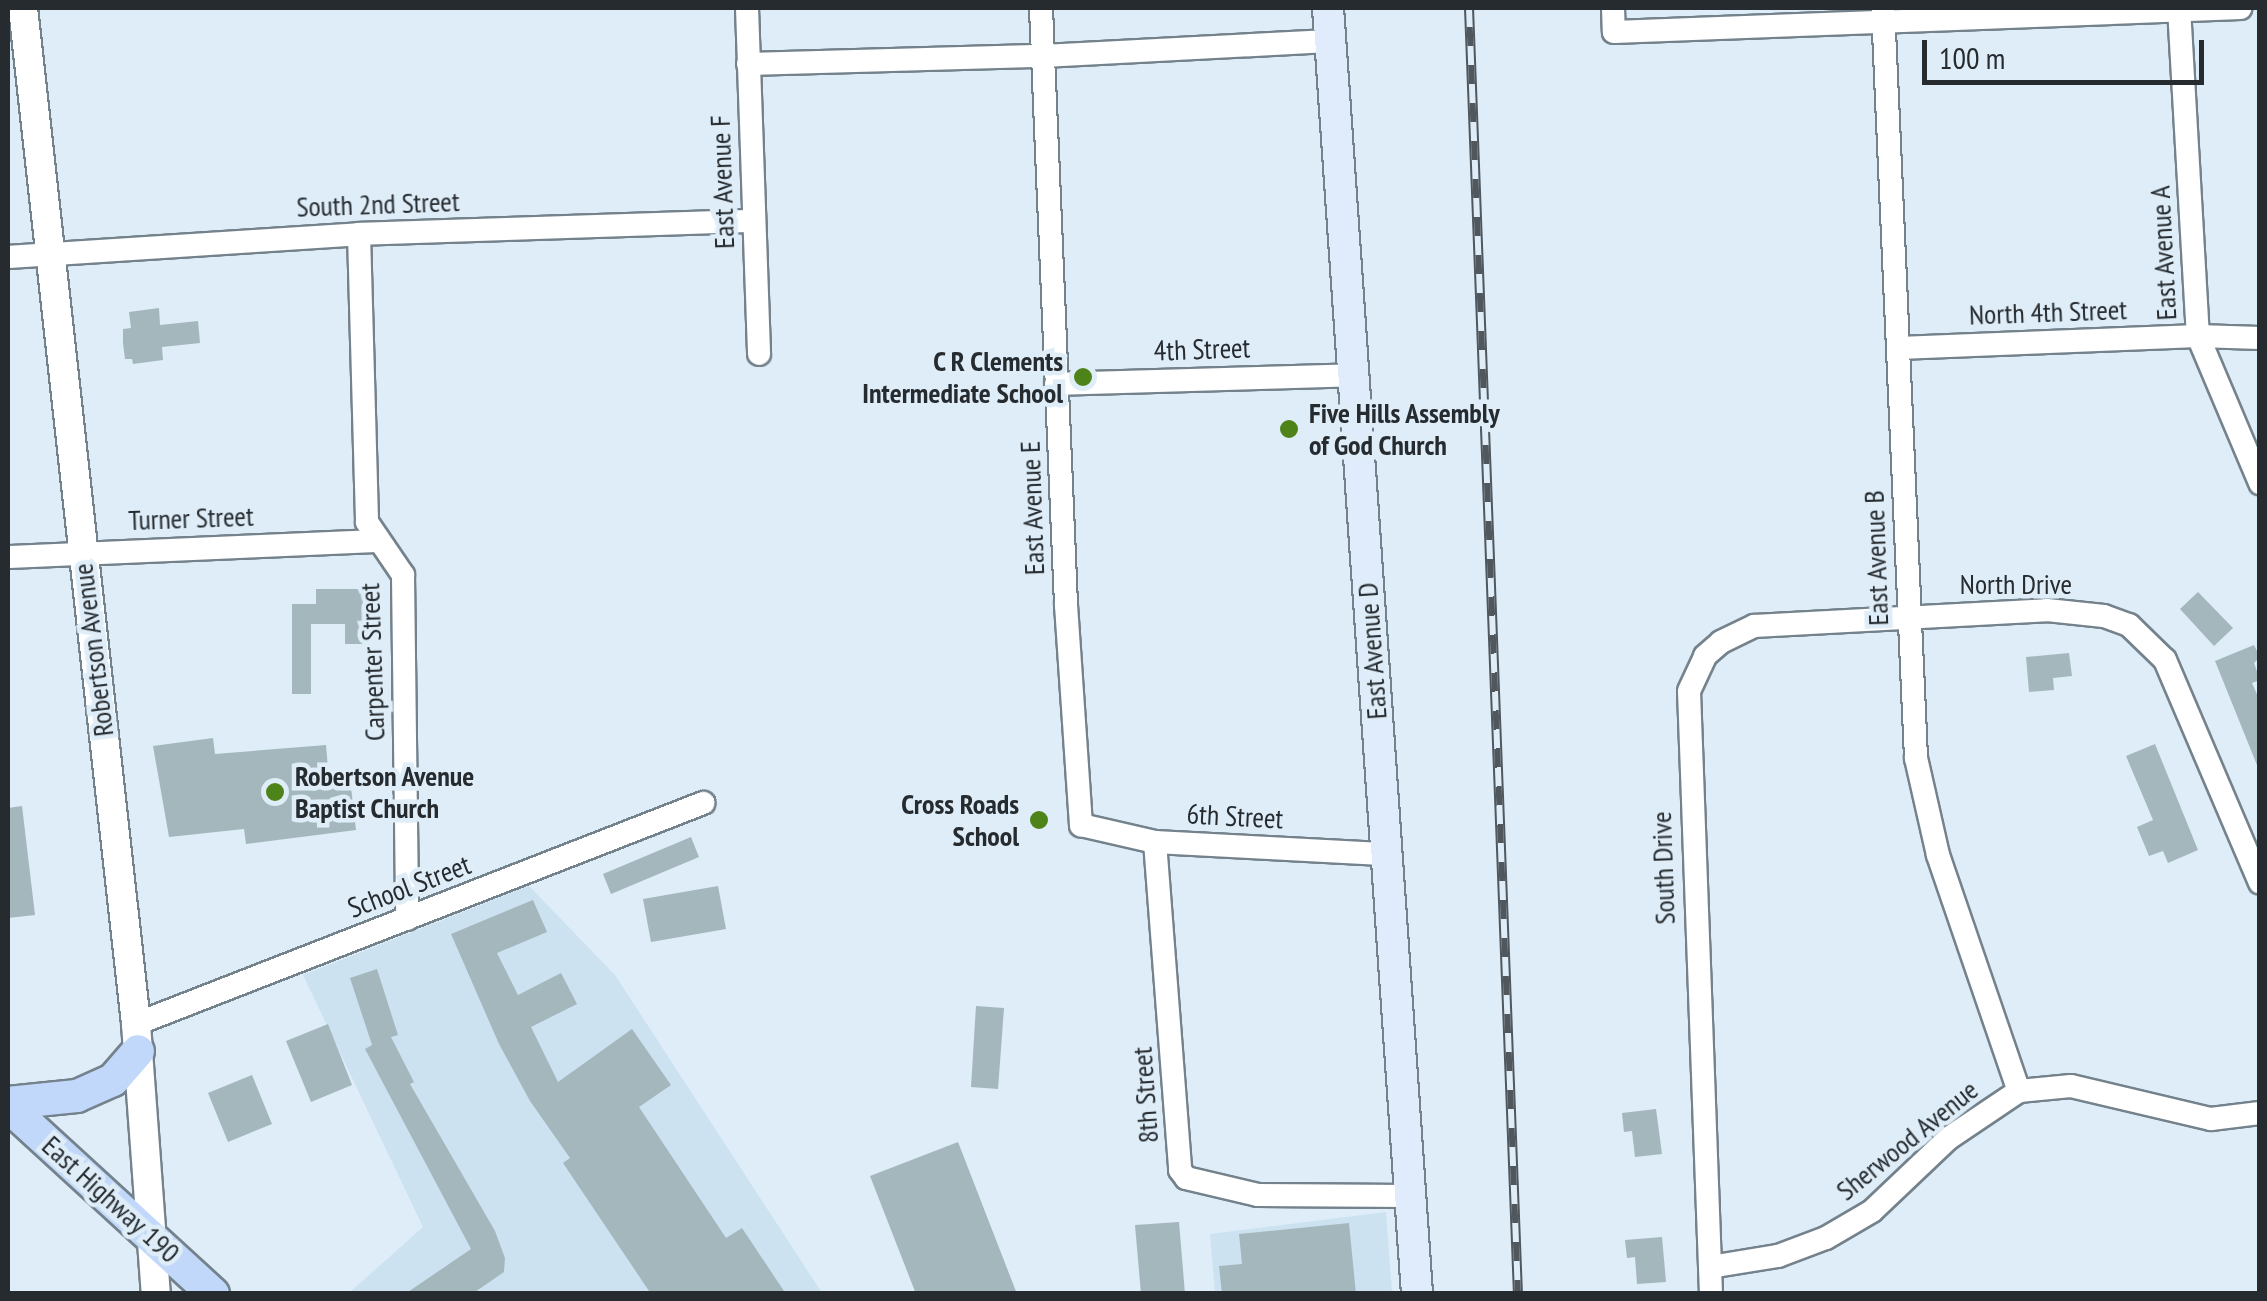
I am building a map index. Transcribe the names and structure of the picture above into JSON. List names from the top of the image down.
{
  "streets": {
    "main road": ["East Avenue D", "East Highway 190"],
    "street": [
      "East Avenue F",
      "South 2nd Street",
      "East Avenue A",
      "North 4th Street",
      "4th Street",
      "East Avenue E",
      "Turner Street",
      "East Avenue B",
      "North Drive",
      "Robertson Avenue",
      "Carpenter Street",
      "6th Street",
      "South Drive",
      "School Street",
      "8th Street",
      "Sherwood Avenue"
    ]
  },
  "crossings": [
    ["East Avenue F", "South 2nd Street"],
    ["South 2nd Street", "Robertson Avenue"],
    ["South 2nd Street", "Carpenter Street"],
    ["East Avenue A", "North 4th Street"],
    ["North 4th Street", "East Avenue B"],
    ["4th Street", "East Avenue E"],
    ["4th Street", "East Avenue D"],
    ["East Avenue E", "6th Street"],
    ["Turner Street", "Robertson Avenue"],
    ["Turner Street", "Carpenter Street"],
    ["East Avenue B", "North Drive"],
    ["East Avenue B", "South Drive"],
    ["East Avenue B", "Sherwood Avenue"],
    ["North Drive", "South Drive"],
    ["Robertson Avenue", "School Street"],
    ["Robertson Avenue", "East Highway 190"],
    ["East Avenue D", "6th Street"],
    ["East Avenue D", "8th Street"],
    ["Carpenter Street", "School Street"],
    ["6th Street", "8th Street"],
    ["South Drive", "Sherwood Avenue"]
  ],
  "places": [
    "C R Clements Intermediate School",
    "Five Hills Assembly of God Church",
    "Robertson Avenue Baptist Church",
    "Cross Roads School"
  ],
  "scale_bar": "100 m"
}
